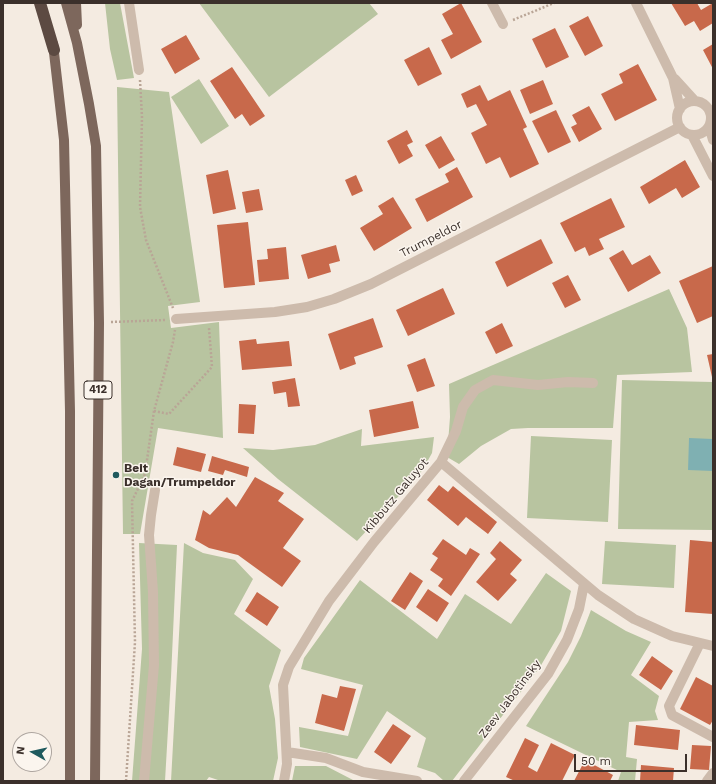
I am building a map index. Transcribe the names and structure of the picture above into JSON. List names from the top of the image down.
{
  "streets": {
    "main road": ["412"],
    "street": ["Trumpeldor", "Kibbutz Galuyot", "Zeev Jabotinsky"]
  },
  "crossings": [
    ["Kibbutz Galuyot", "Zeev Jabotinsky"]
  ],
  "places": ["Beit Dagan/Trumpeldor"],
  "scale_bar": "50 m",
  "north": "left"
}
